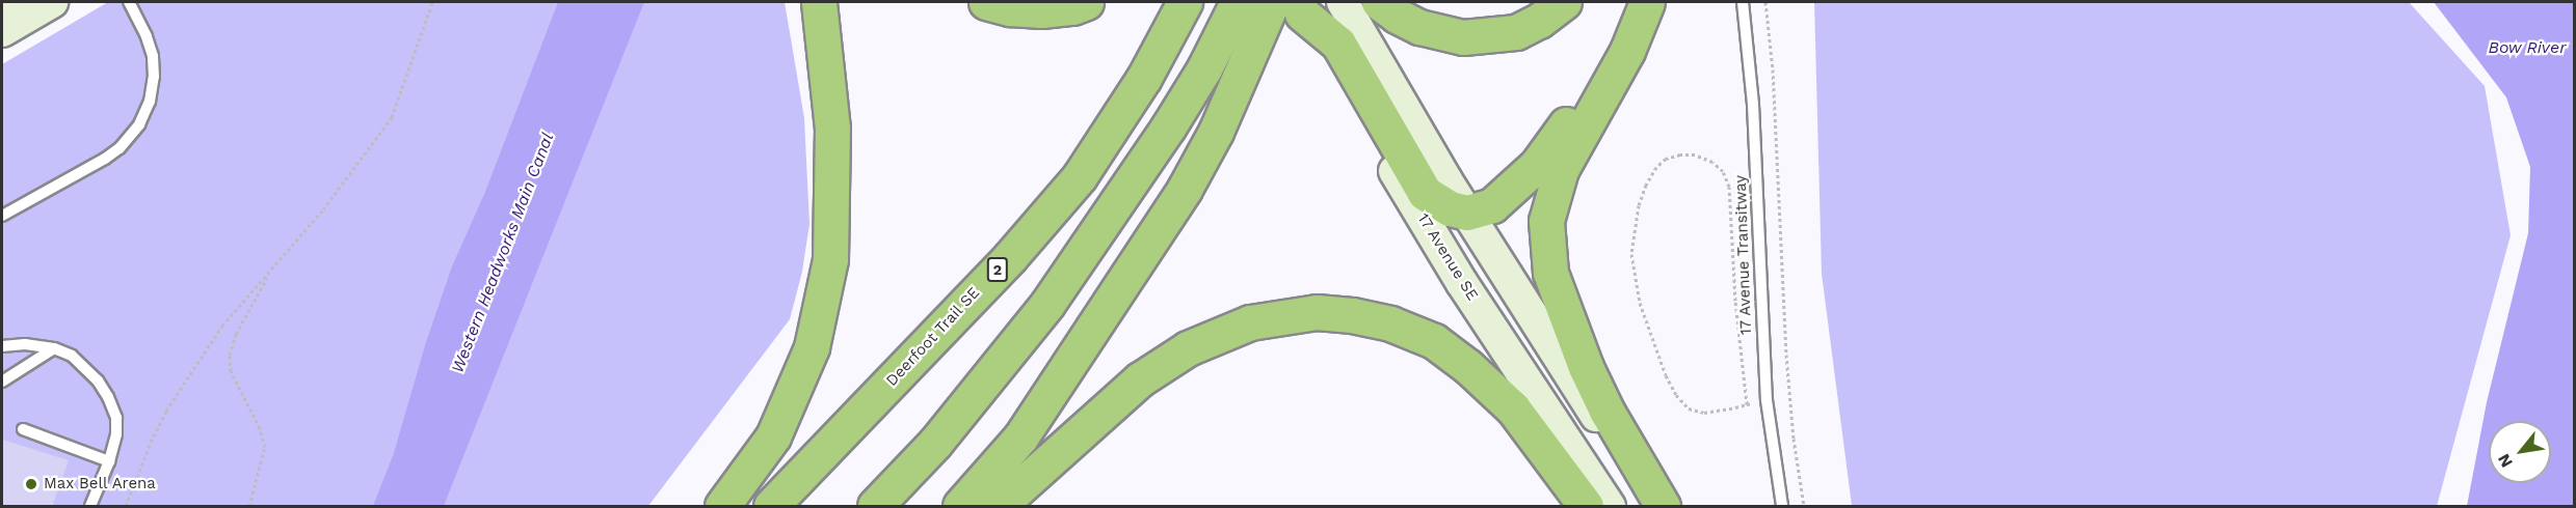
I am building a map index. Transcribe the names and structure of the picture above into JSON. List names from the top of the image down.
{
  "streets": {
    "highway": ["2", "Deerfoot Trail SE"],
    "main road": ["17 Avenue SE"],
    "lane": ["17 Avenue Transitway"]
  },
  "water": ["Bow River", "Western Headworks Main Canal"],
  "places": ["Max Bell Arena"],
  "north": "bottom left"
}
